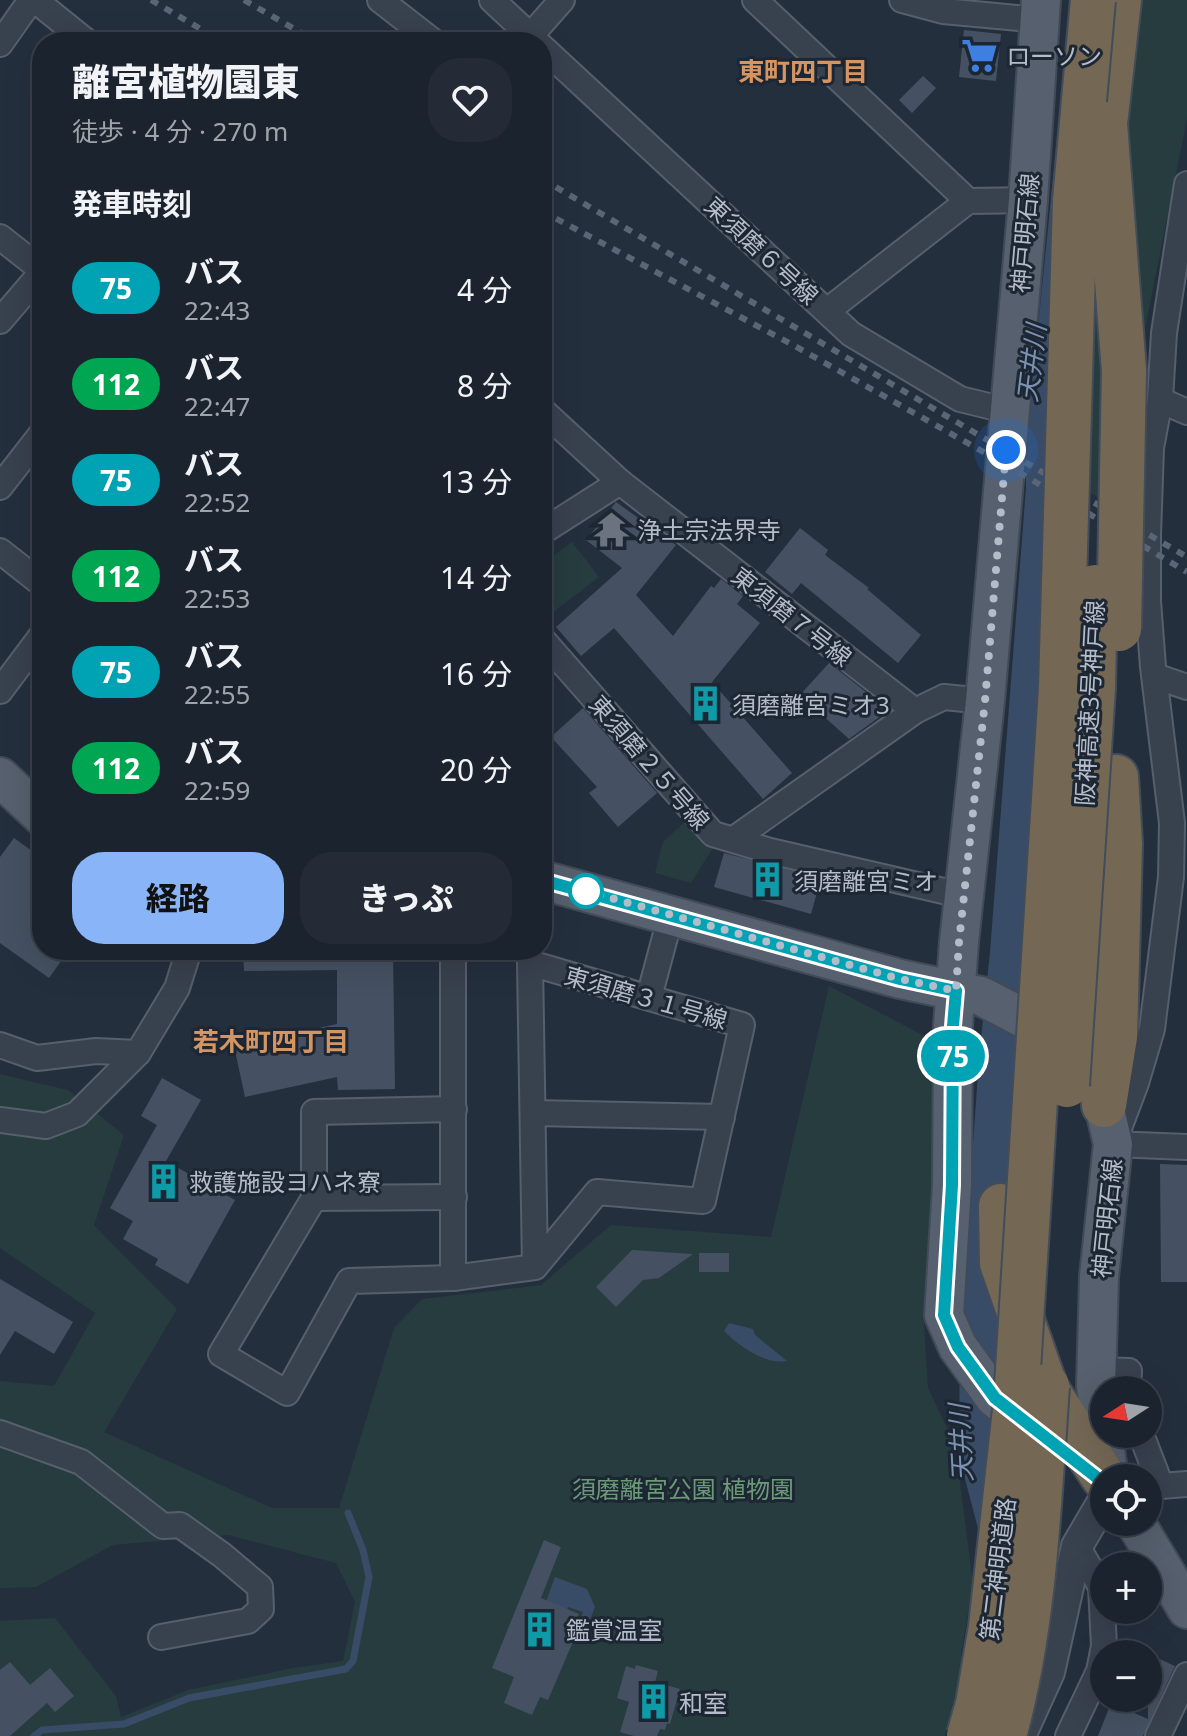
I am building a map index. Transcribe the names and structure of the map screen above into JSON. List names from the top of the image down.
{
  "streets": {
    "highway": ["阪神高速3号神戸線", "第二神明道路"],
    "main road": ["神戸明石線"],
    "street": [
      "東須磨６号線",
      "東須磨７号線",
      "東須磨２５号線",
      "東須磨３１号線"
    ]
  },
  "crossings": [
    ["神戸明石線", "東須磨６号線"],
    ["神戸明石線", "阪神高速3号神戸線"],
    ["神戸明石線", "東須磨２５号線"],
    ["神戸明石線", "第二神明道路"],
    ["阪神高速3号神戸線", "第二神明道路"]
  ],
  "districts": ["東町四丁目", "若木町四丁目"],
  "water": ["天井川"],
  "parks": ["須磨離宮公園 植物園"],
  "places": {
    "supermarket": ["ローソン"],
    "temple": ["浄土宗法界寺"],
    "building": [
      "須磨離宮ミオ3",
      "須磨離宮ミオ",
      "救護施設ヨハネ寮",
      "鑑賞温室",
      "和室"
    ]
  },
  "lines": ["bus line 75"],
  "north": "left",
  "page": {
    "on_map": "75",
    "heading": [
      ["離宮植物園東", "徒歩 · 4 分 · 270 m"],
      "発車時刻"
    ],
    "list": [
      {
        "mark": "75",
        "name": "バス",
        "note": "22:43",
        "value": "4 分"
      },
      {
        "mark": "112",
        "name": "バス",
        "note": "22:47",
        "value": "8 分"
      },
      {
        "mark": "75",
        "name": "バス",
        "note": "22:52",
        "value": "13 分"
      },
      {
        "mark": "112",
        "name": "バス",
        "note": "22:53",
        "value": "14 分"
      },
      {
        "mark": "75",
        "name": "バス",
        "note": "22:55",
        "value": "16 分"
      },
      {
        "mark": "112",
        "name": "バス",
        "note": "22:59",
        "value": "20 分"
      }
    ],
    "buttons": ["経路", "きっぷ"],
    "map_buttons": ["+", "−"]
  }
}
